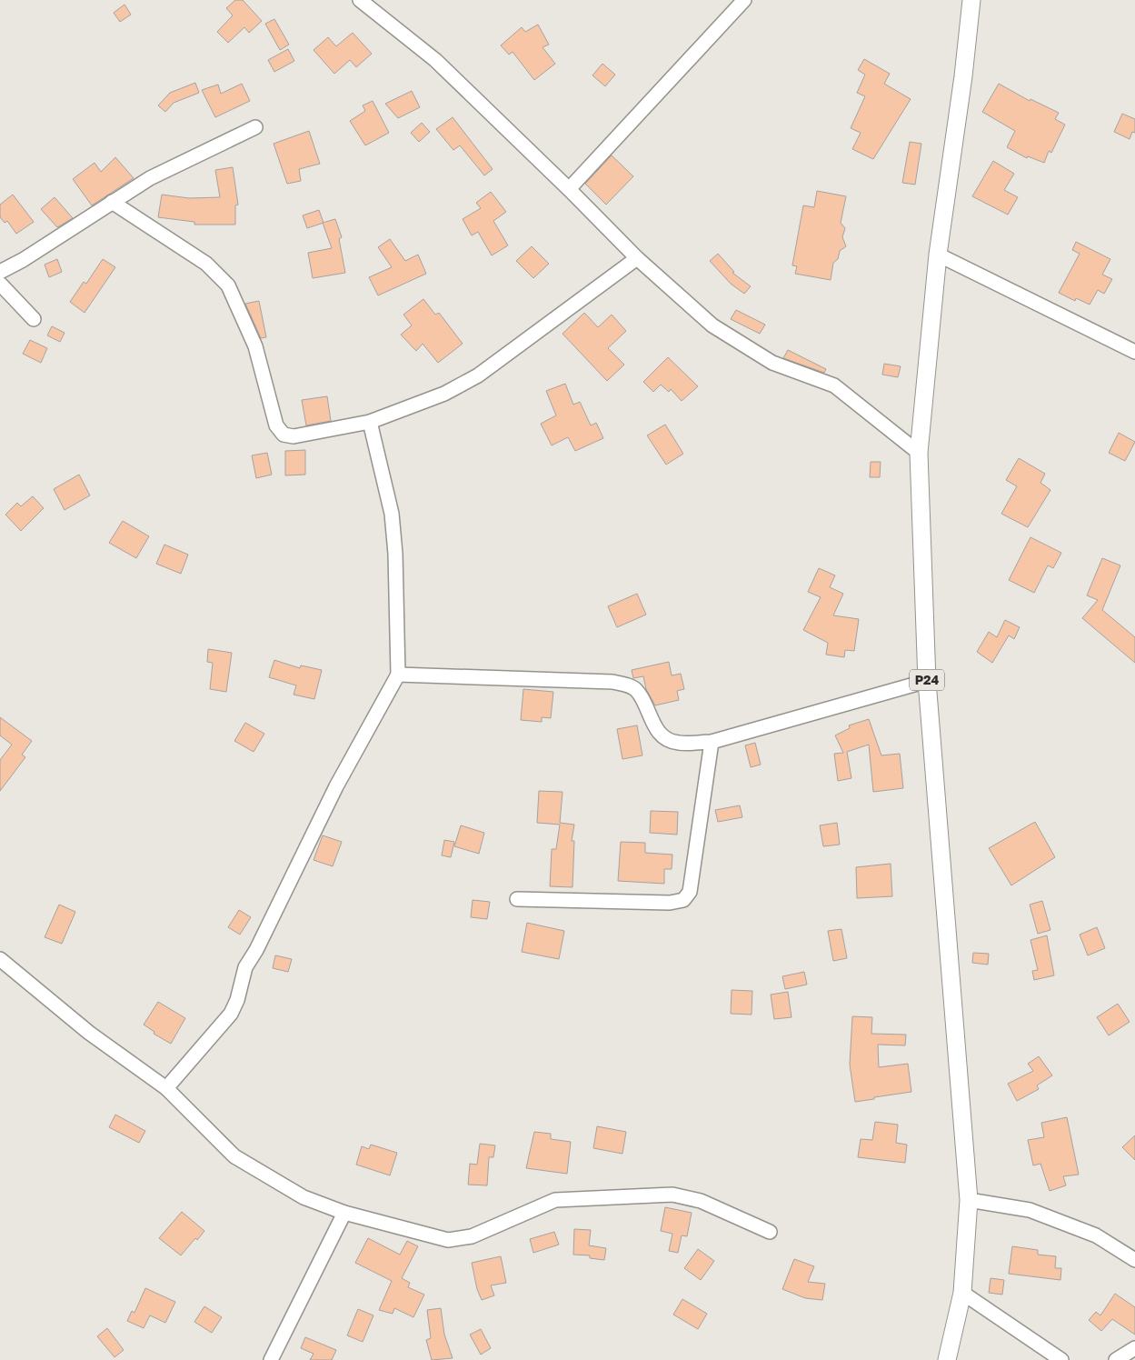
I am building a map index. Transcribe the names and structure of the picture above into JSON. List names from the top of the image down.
{
  "streets": {
    "main road": ["P24"]
  }
}
